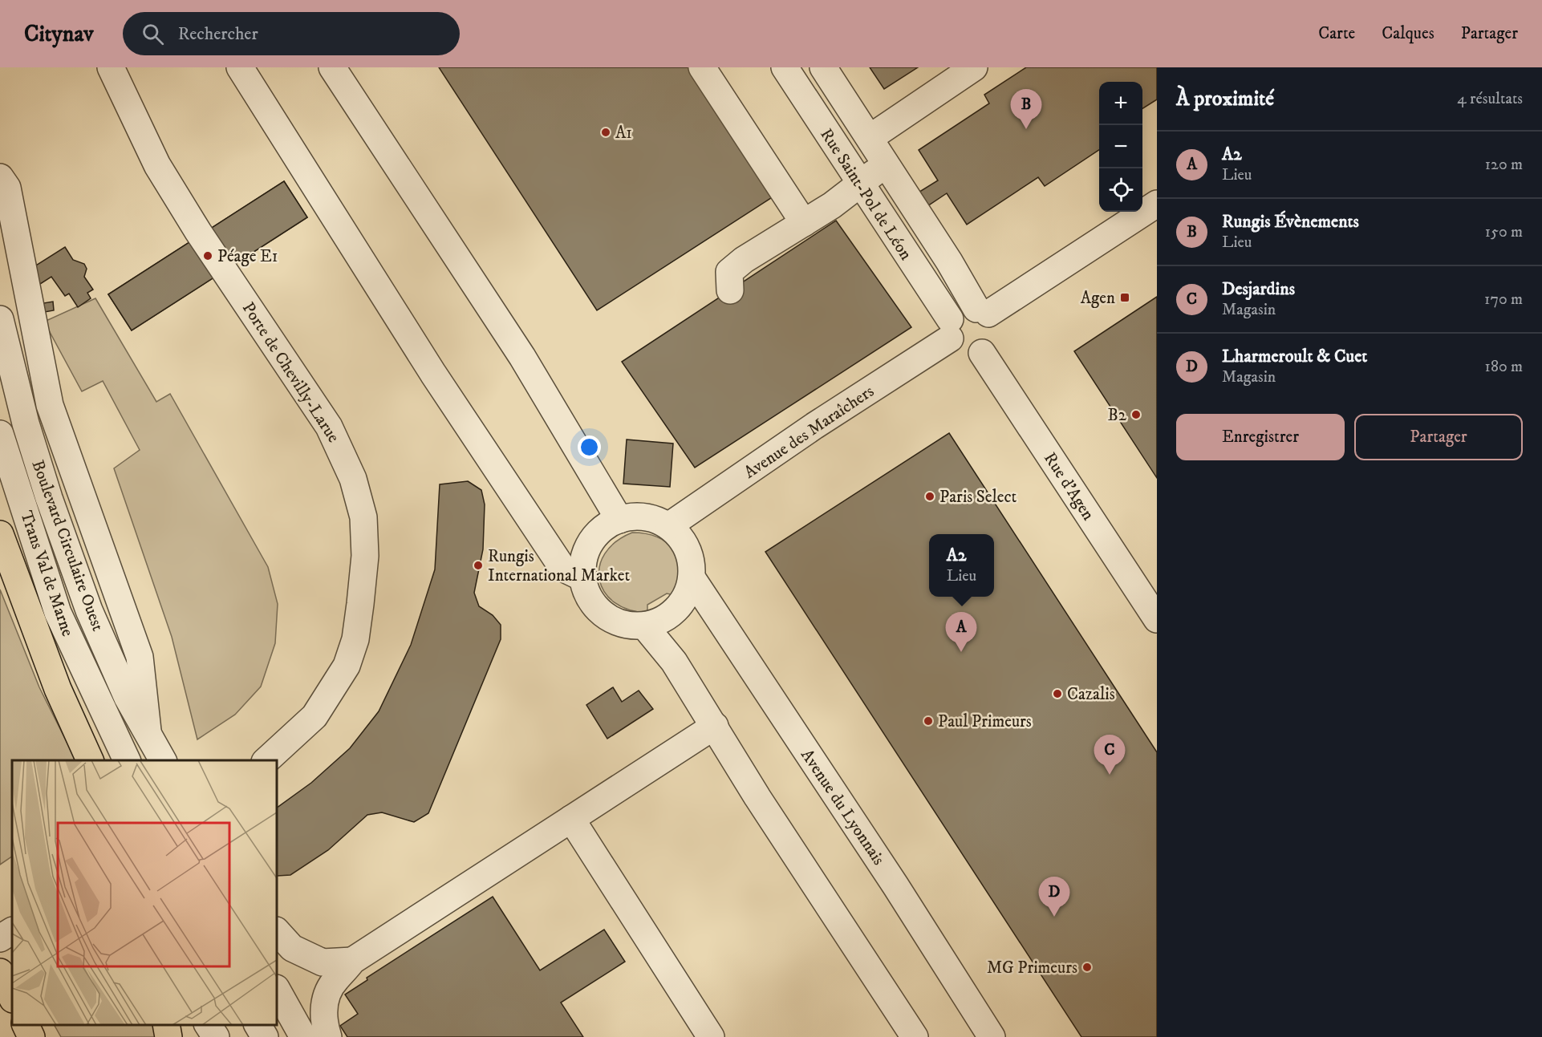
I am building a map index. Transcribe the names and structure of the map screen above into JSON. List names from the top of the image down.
{
  "streets": {
    "street": [
      "Rue Saint-Pol de Léon",
      "Porte de Chevilly-Larue",
      "Avenue des Maraîchers",
      "Rue d'Agen",
      "Boulevard Circulaire Ouest",
      "Trans Val de Marne",
      "Avenue du Lyonnais"
    ]
  },
  "crossings": [
    ["Rue Saint-Pol de Léon", "Avenue des Maraîchers"],
    ["Rue Saint-Pol de Léon", "Rue d'Agen"],
    ["Avenue des Maraîchers", "Rue d'Agen"],
    ["Avenue des Maraîchers", "Avenue du Lyonnais"]
  ],
  "places": {
    "other": [
      "A1",
      "Péage E1",
      "B2",
      "Paris Select",
      "Rungis International Market",
      "Cazalis",
      "Paul Primeurs",
      "MG Primeurs"
    ],
    "transit": ["Agen"]
  },
  "page": {
    "header": "Citynav",
    "search": "Rechercher",
    "nav": ["Carte", "Calques", "Partager"],
    "heading": ["À proximité", "4 résultats"],
    "map_buttons": ["+", "−"],
    "pins": [
      "B",
      "A",
      "C",
      "D"
    ],
    "list": [
      {
        "mark": "A",
        "name": "A2",
        "note": "Lieu",
        "value": "120 m"
      },
      {
        "mark": "B",
        "name": "Rungis Évènements",
        "note": "Lieu",
        "value": "150 m"
      },
      {
        "mark": "C",
        "name": "Desjardins",
        "note": "Magasin",
        "value": "170 m"
      },
      {
        "mark": "D",
        "name": "Lharmeroult & Cuet",
        "note": "Magasin",
        "value": "180 m"
      }
    ],
    "buttons": ["Enregistrer", "Partager"],
    "popup": ["A2", "Lieu"]
  }
}
